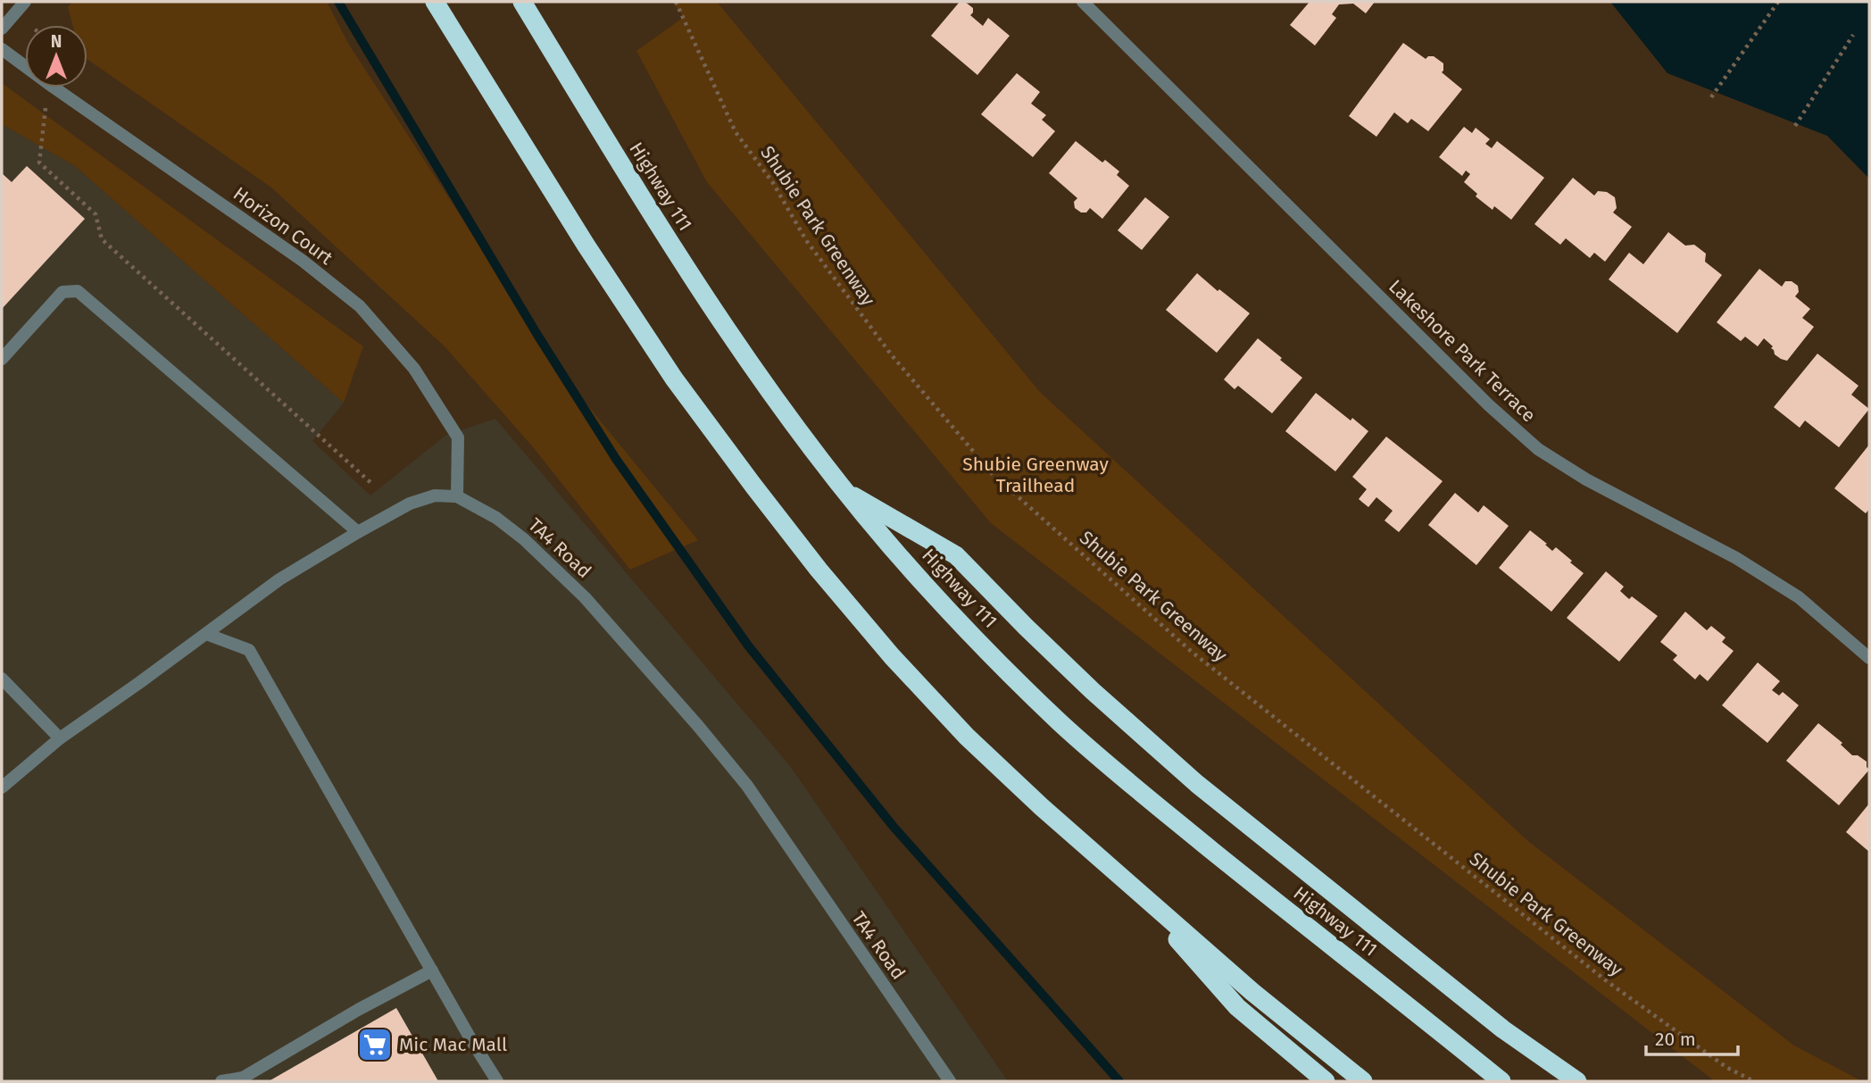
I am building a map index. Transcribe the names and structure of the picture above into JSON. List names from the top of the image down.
{
  "streets": {
    "highway": ["Highway 111"],
    "street": ["Horizon Court", "Lakeshore Park Terrace", "TA4 Road"],
    "path": ["Shubie Park Greenway"]
  },
  "crossings": [
    ["Horizon Court", "TA4 Road"]
  ],
  "parks": ["Shubie Greenway Trailhead"],
  "places": {
    "supermarket": ["Mic Mac Mall"]
  },
  "scale_bar": "20 m",
  "north": "top"
}
